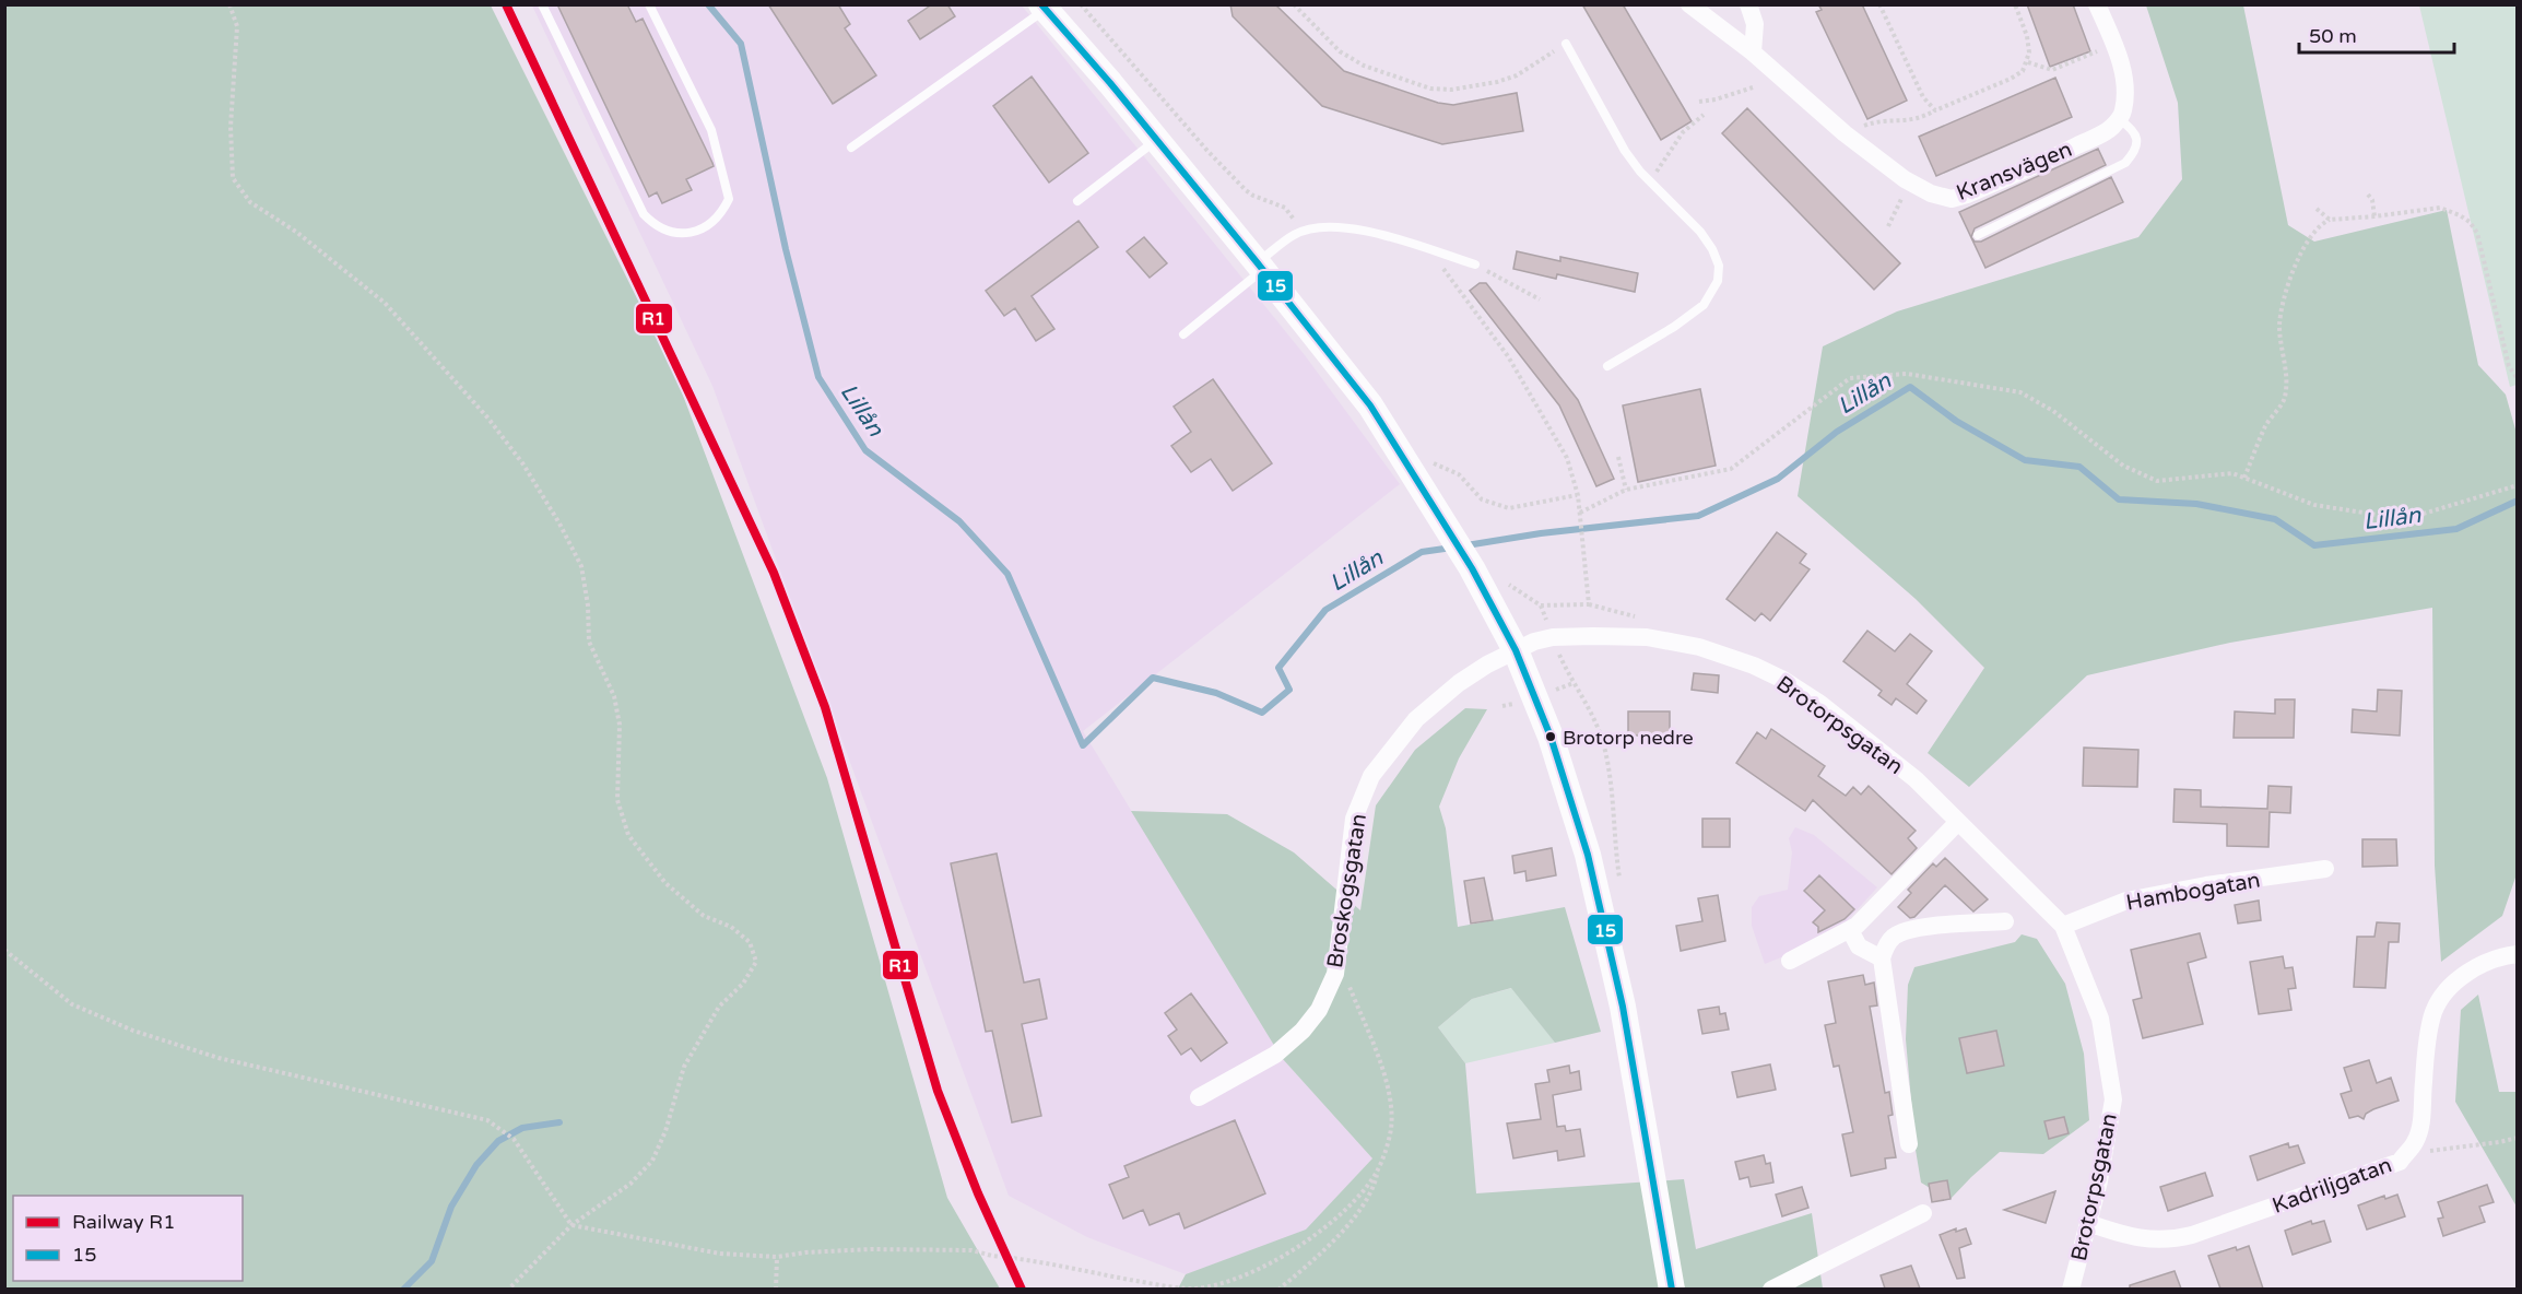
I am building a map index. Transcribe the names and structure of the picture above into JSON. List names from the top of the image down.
{
  "streets": {
    "street": [
      "Kransvägen",
      "Brotorpsgatan",
      "Broskogsgatan",
      "Hambogatan",
      "Kadriljgatan"
    ]
  },
  "crossings": [
    ["Brotorpsgatan", "Broskogsgatan"],
    ["Brotorpsgatan", "Hambogatan"],
    ["Brotorpsgatan", "Kadriljgatan"]
  ],
  "water": ["Lillån"],
  "places": ["Brotorp nedre"],
  "lines": ["rail line R1", "transit line 15"],
  "legend": ["Railway R1", "15"],
  "scale_bar": "50 m"
}
